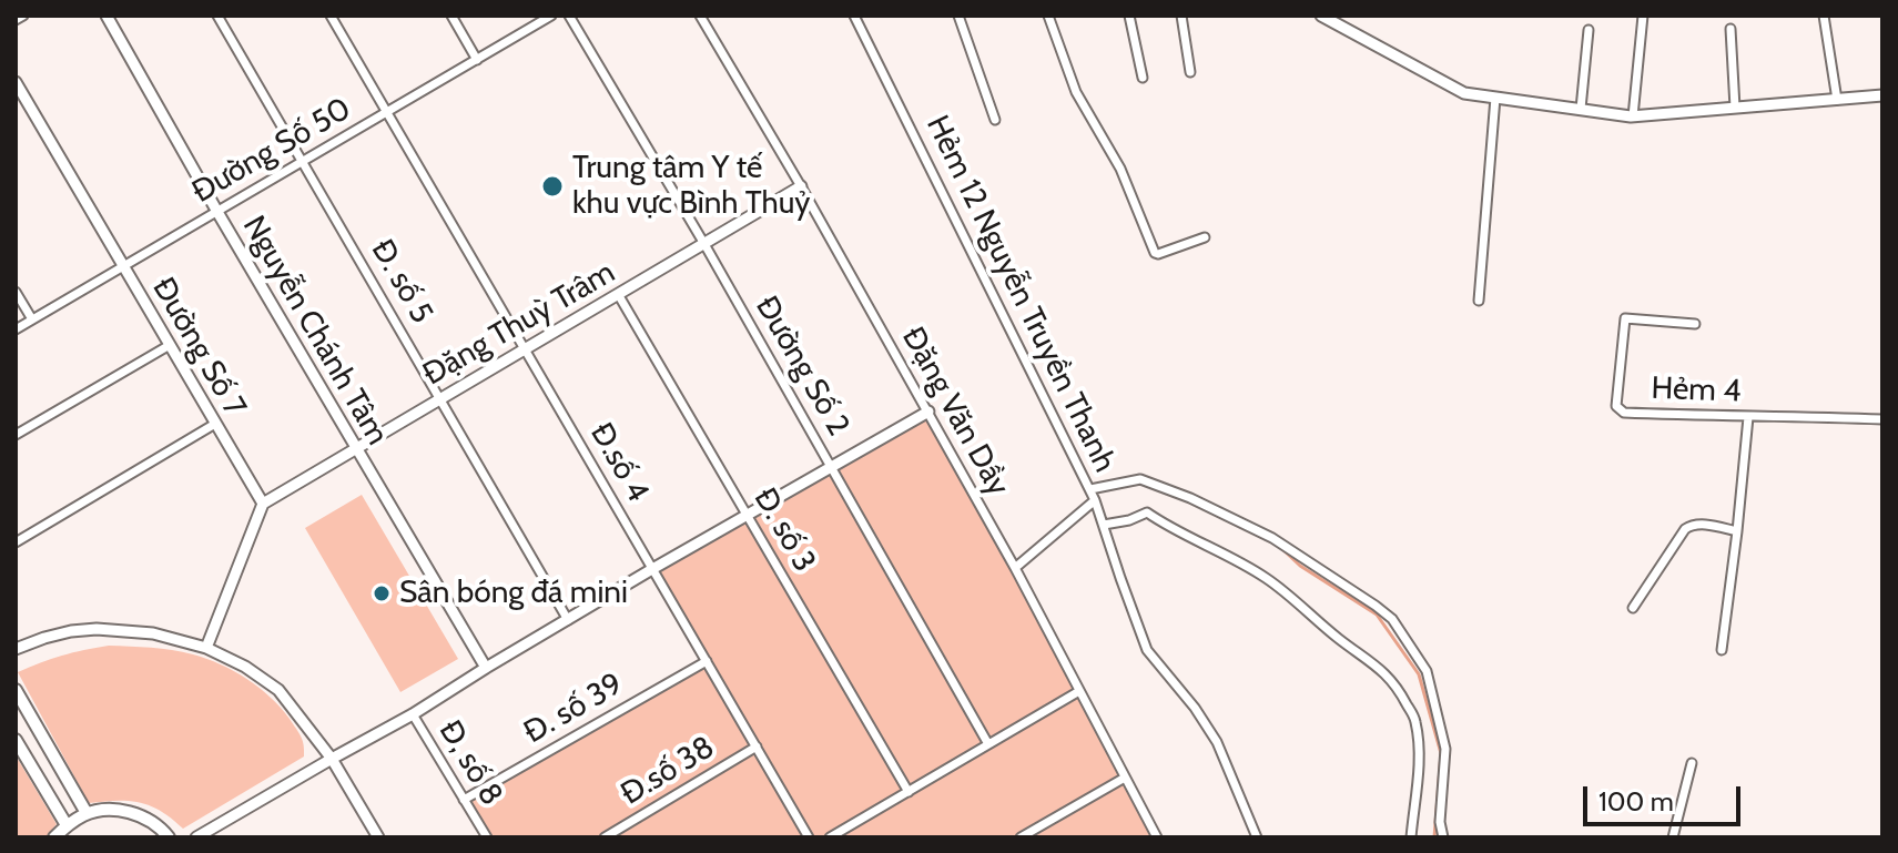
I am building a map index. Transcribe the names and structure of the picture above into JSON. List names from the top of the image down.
{
  "streets": {
    "street": [
      "Đường Số 50",
      "Đ. số 5",
      "Hẻm 12 Nguyễn Truyền Thanh",
      "Đặng Thuỳ Trâm",
      "Nguyễn Chánh Tâm",
      "Đường Số 7",
      "Đường Số 2",
      "Hẻm 4",
      "Đặng Văn Dầy",
      "Đ.số 4",
      "Đ. số 3",
      "Đ. số 39",
      "Đ, số 8",
      "Đ.số 38"
    ]
  },
  "crossings": [
    ["Đường Số 50", "Đ. số 5"],
    ["Đường Số 50", "Nguyễn Chánh Tâm"],
    ["Đường Số 50", "Đường Số 7"],
    ["Đường Số 50", "Đ.số 4"],
    ["Đ. số 5", "Đặng Thuỳ Trâm"],
    ["Hẻm 12 Nguyễn Truyền Thanh", "Đặng Văn Dầy"],
    ["Đặng Thuỳ Trâm", "Nguyễn Chánh Tâm"],
    ["Đặng Thuỳ Trâm", "Đường Số 7"],
    ["Đặng Thuỳ Trâm", "Đường Số 2"],
    ["Đặng Thuỳ Trâm", "Đặng Văn Dầy"],
    ["Đặng Thuỳ Trâm", "Đ.số 4"],
    ["Đặng Thuỳ Trâm", "Đ. số 3"],
    ["Đ.số 4", "Đ. số 39"],
    ["Đ.số 4", "Đ.số 38"],
    ["Đ. số 39", "Đ, số 8"]
  ],
  "places": ["Trung tâm Y tế khu vực Bình Thuỷ", "Sân bóng đá mini"],
  "scale_bar": "100 m"
}
